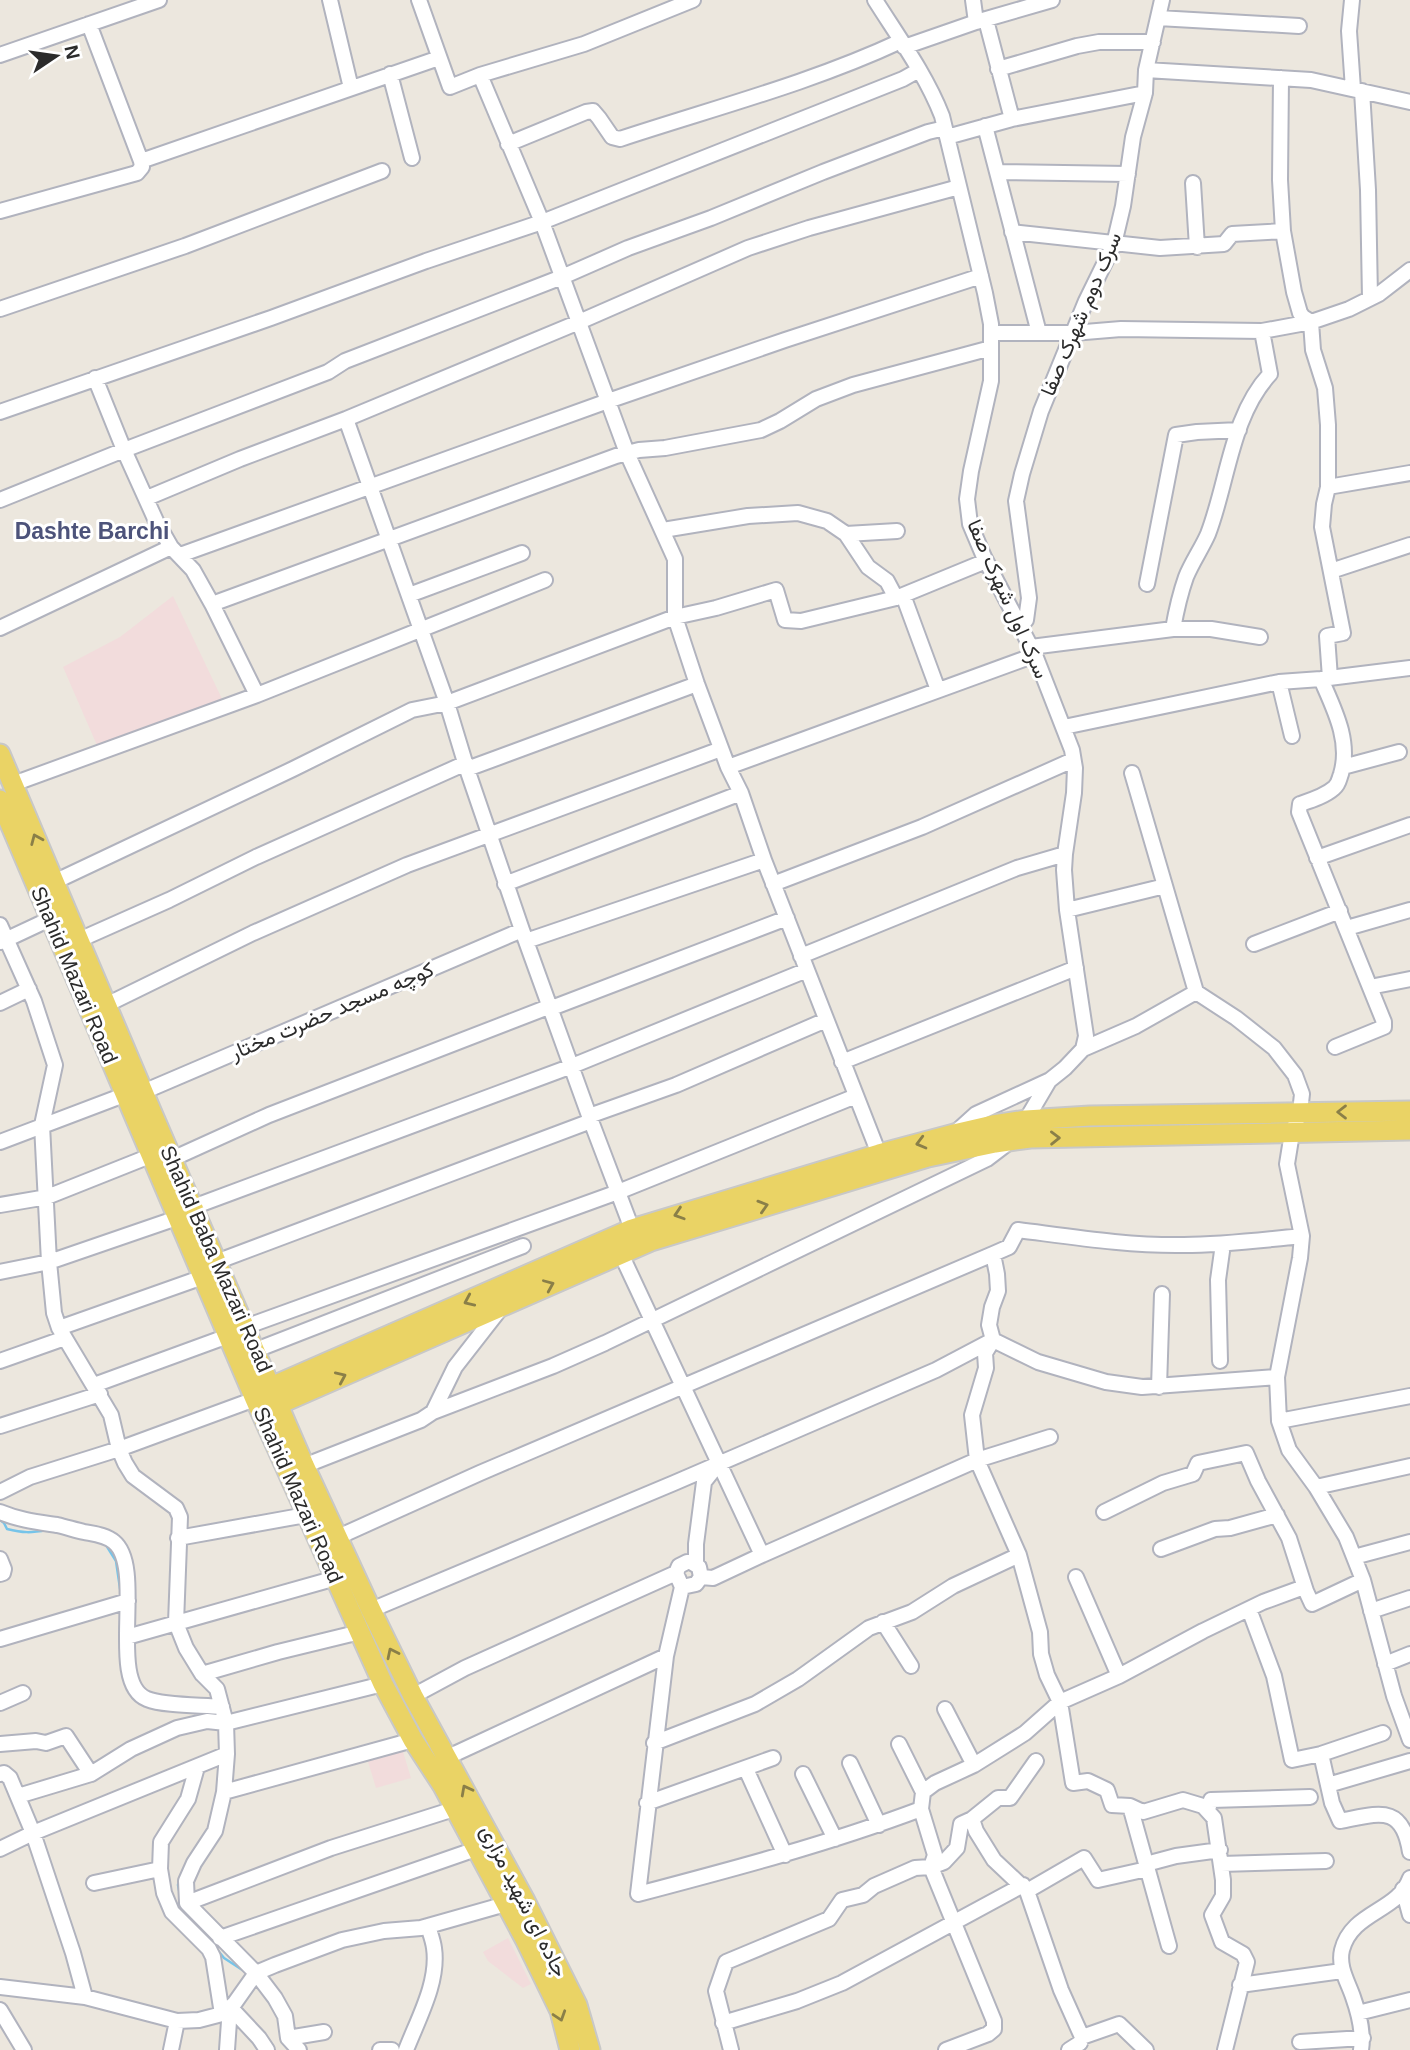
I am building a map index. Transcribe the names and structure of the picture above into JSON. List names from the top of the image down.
{
  "streets": {
    "main road": ["Shahid Mazari Road", "Shahid Baba Mazari Road", "جاده ای شهید مزاری"],
    "street": ["سرک دوم شهرک صفا", "سرک اول شهرک صفا", "کوچه مسجد حضرت مختار"]
  },
  "crossings": [
    ["سرک دوم شهرک صفا", "سرک اول شهرک صفا"],
    ["Shahid Mazari Road", "کوچه مسجد حضرت مختار"],
    ["Shahid Mazari Road", "Shahid Baba Mazari Road"],
    ["Shahid Mazari Road", "جاده ای شهید مزاری"],
    ["کوچه مسجد حضرت مختار", "Shahid Baba Mazari Road"],
    ["Shahid Baba Mazari Road", "جاده ای شهید مزاری"]
  ],
  "districts": ["Dashte Barchi"],
  "north": "right"
}
